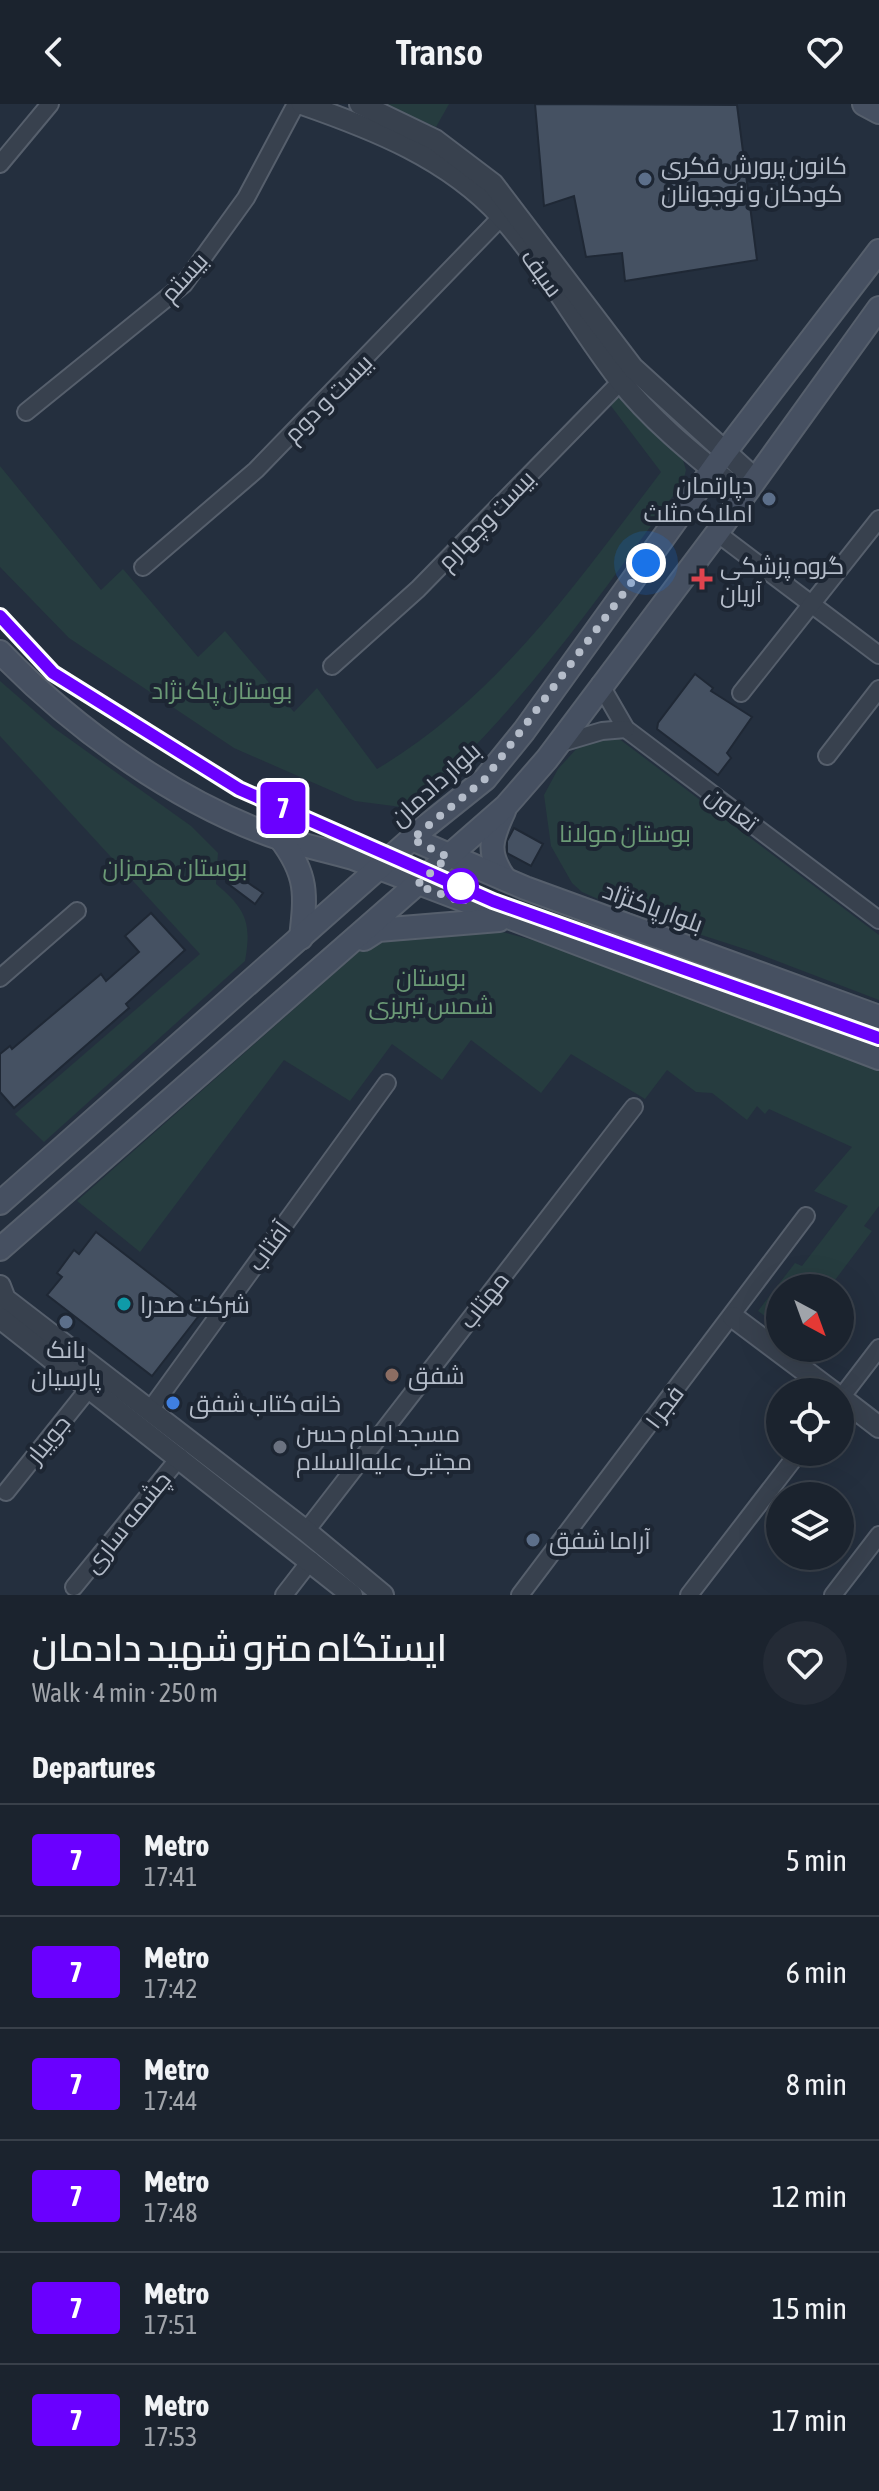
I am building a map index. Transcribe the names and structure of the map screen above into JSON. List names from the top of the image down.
{
  "streets": {
    "main road": ["بلوار دادمان", "بلوار پاکنژاد"],
    "street": [
      "سیف",
      "بیستم",
      "بیست و دوم",
      "بیست وچهارم",
      "تعاون",
      "آفتاب",
      "مهتاب",
      "فجر ۱",
      "جویبار",
      "چشمه ساری"
    ]
  },
  "crossings": [
    ["سیف", "بیست و دوم"],
    ["سیف", "بیست وچهارم"],
    ["سیف", "بلوار دادمان"],
    ["بلوار دادمان", "بلوار پاکنژاد"]
  ],
  "parks": [
    "بوستان پاک نژاد",
    "بوستان مولانا",
    "بوستان هرمزان",
    "بوستان شمس تبریزی"
  ],
  "places": {
    "other": [
      "کانون پرورش فکری کودکان و نوجوانان",
      "دپارتمان املاک مثلث",
      "شرکت صدرا",
      "بانک پارسیان",
      "شفق",
      "خانه کتاب شفق",
      "مسجد امام حسن مجتبی علیه‌السلام",
      "آراما شفق"
    ],
    "health": ["گروه پزشکی آریان"]
  },
  "lines": ["metro line 7"],
  "north": "bottom right",
  "page": {
    "header": "Transo",
    "on_map": "7",
    "heading": [
      ["ایستگاه مترو شهید دادمان", "Walk · 4 min · 250 m"],
      "Departures"
    ],
    "list": [
      {
        "mark": "7",
        "name": "Metro",
        "note": "17:41",
        "value": "5 min"
      },
      {
        "mark": "7",
        "name": "Metro",
        "note": "17:42",
        "value": "6 min"
      },
      {
        "mark": "7",
        "name": "Metro",
        "note": "17:44",
        "value": "8 min"
      },
      {
        "mark": "7",
        "name": "Metro",
        "note": "17:48",
        "value": "12 min"
      },
      {
        "mark": "7",
        "name": "Metro",
        "note": "17:51",
        "value": "15 min"
      },
      {
        "mark": "7",
        "name": "Metro",
        "note": "17:53",
        "value": "17 min"
      }
    ]
  }
}
